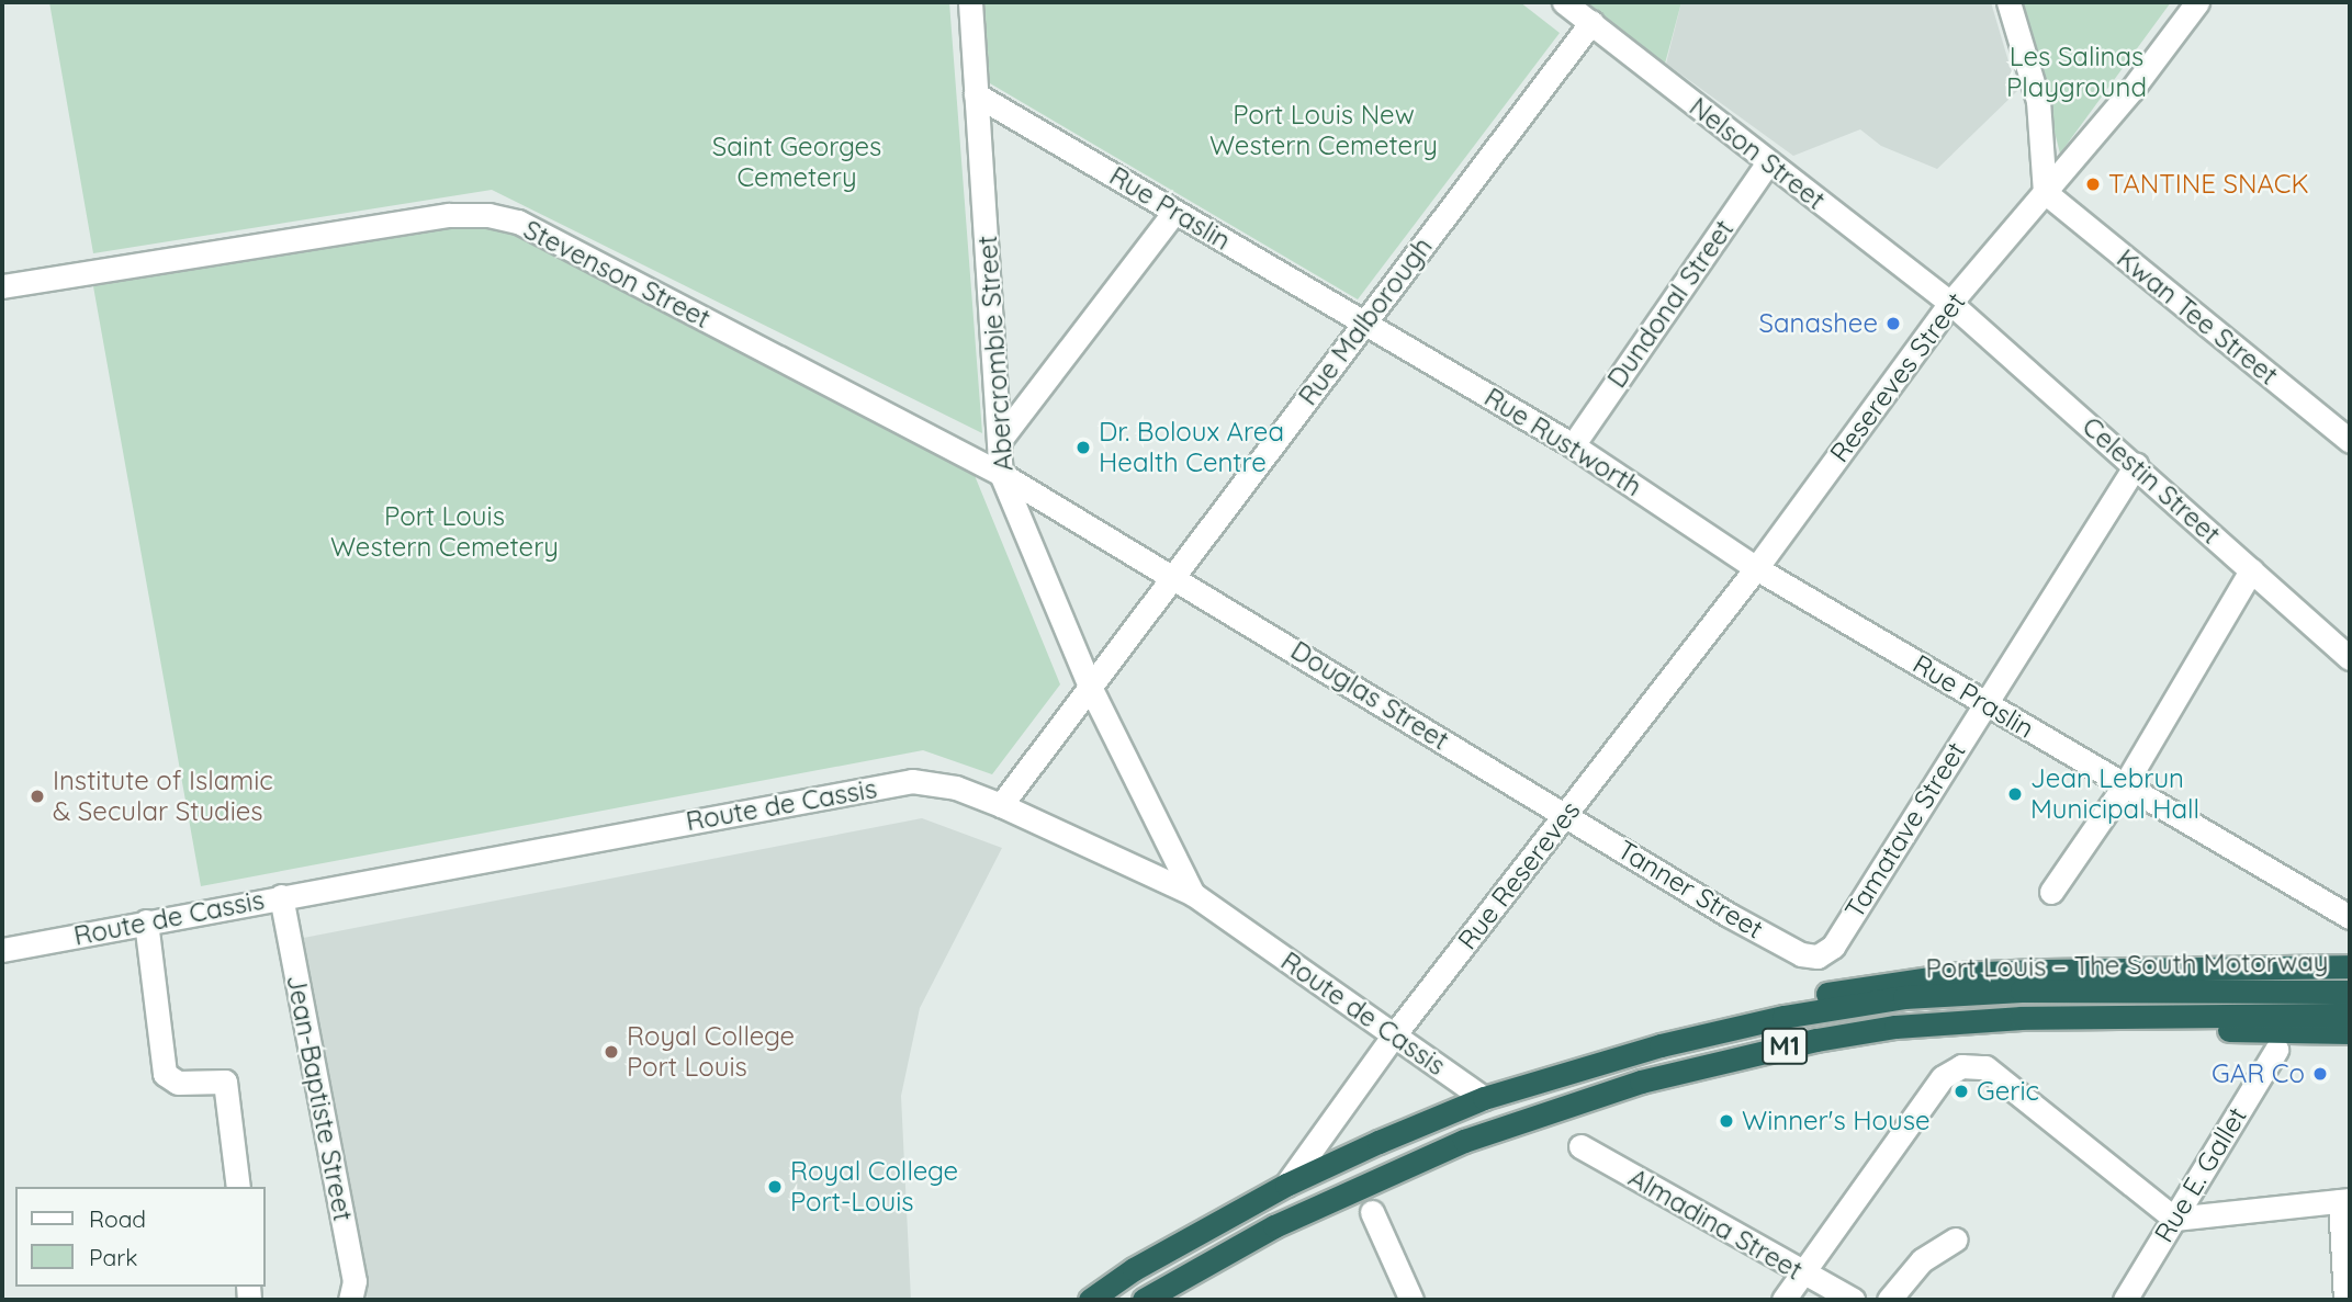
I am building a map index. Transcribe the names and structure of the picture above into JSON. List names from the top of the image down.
{
  "streets": {
    "highway": ["Port Louis – The South Motorway", "M1"],
    "street": [
      "Nelson Street",
      "Rue Praslin",
      "Stevenson Street",
      "Dundonal Street",
      "Kwan Tee Street",
      "Rue Malborough",
      "Abercrombie Street",
      "Resereves Street",
      "Rue Rustworth",
      "Celestin Street",
      "Douglas Street",
      "Route de Cassis",
      "Tamatave Street",
      "Rue Resereves",
      "Tanner Street",
      "Jean-Baptiste Street",
      "Rue E. Gallet",
      "Almadina Street"
    ]
  },
  "crossings": [
    ["Nelson Street", "Dundonal Street"],
    ["Nelson Street", "Rue Malborough"],
    ["Nelson Street", "Resereves Street"],
    ["Nelson Street", "Celestin Street"],
    ["Rue Praslin", "Rue Malborough"],
    ["Rue Praslin", "Abercrombie Street"],
    ["Rue Praslin", "Resereves Street"],
    ["Rue Praslin", "Rue Rustworth"],
    ["Rue Praslin", "Tamatave Street"],
    ["Rue Praslin", "Rue Resereves"],
    ["Stevenson Street", "Rue Malborough"],
    ["Stevenson Street", "Abercrombie Street"],
    ["Stevenson Street", "Douglas Street"],
    ["Dundonal Street", "Rue Rustworth"],
    ["Kwan Tee Street", "Resereves Street"],
    ["Rue Malborough", "Abercrombie Street"],
    ["Rue Malborough", "Rue Rustworth"],
    ["Rue Malborough", "Douglas Street"],
    ["Rue Malborough", "Route de Cassis"],
    ["Abercrombie Street", "Route de Cassis"],
    ["Resereves Street", "Rue Rustworth"],
    ["Resereves Street", "Celestin Street"],
    ["Resereves Street", "Rue Resereves"],
    ["Rue Rustworth", "Rue Resereves"],
    ["Celestin Street", "Tamatave Street"],
    ["Douglas Street", "Rue Resereves"],
    ["Douglas Street", "Tanner Street"],
    ["Route de Cassis", "Rue Resereves"],
    ["Route de Cassis", "Port Louis – The South Motorway"],
    ["Route de Cassis", "Jean-Baptiste Street"],
    ["Tamatave Street", "Tanner Street"],
    ["Rue Resereves", "Tanner Street"],
    ["Rue Resereves", "Port Louis – The South Motorway"]
  ],
  "parks": [
    "Les Salinas Playground",
    "Port Louis New Western Cemetery",
    "Saint Georges Cemetery",
    "Port Louis Western Cemetery"
  ],
  "places": [
    "TANTINE SNACK",
    "Sanashee",
    "Dr. Boloux Area Health Centre",
    "Jean Lebrun Municipal Hall",
    "Institute of Islamic & Secular Studies",
    "Royal College Port Louis",
    "GAR Co",
    "Geric",
    "Winner's House",
    "Royal College Port-Louis"
  ],
  "legend": ["Road", "Park"]
}
